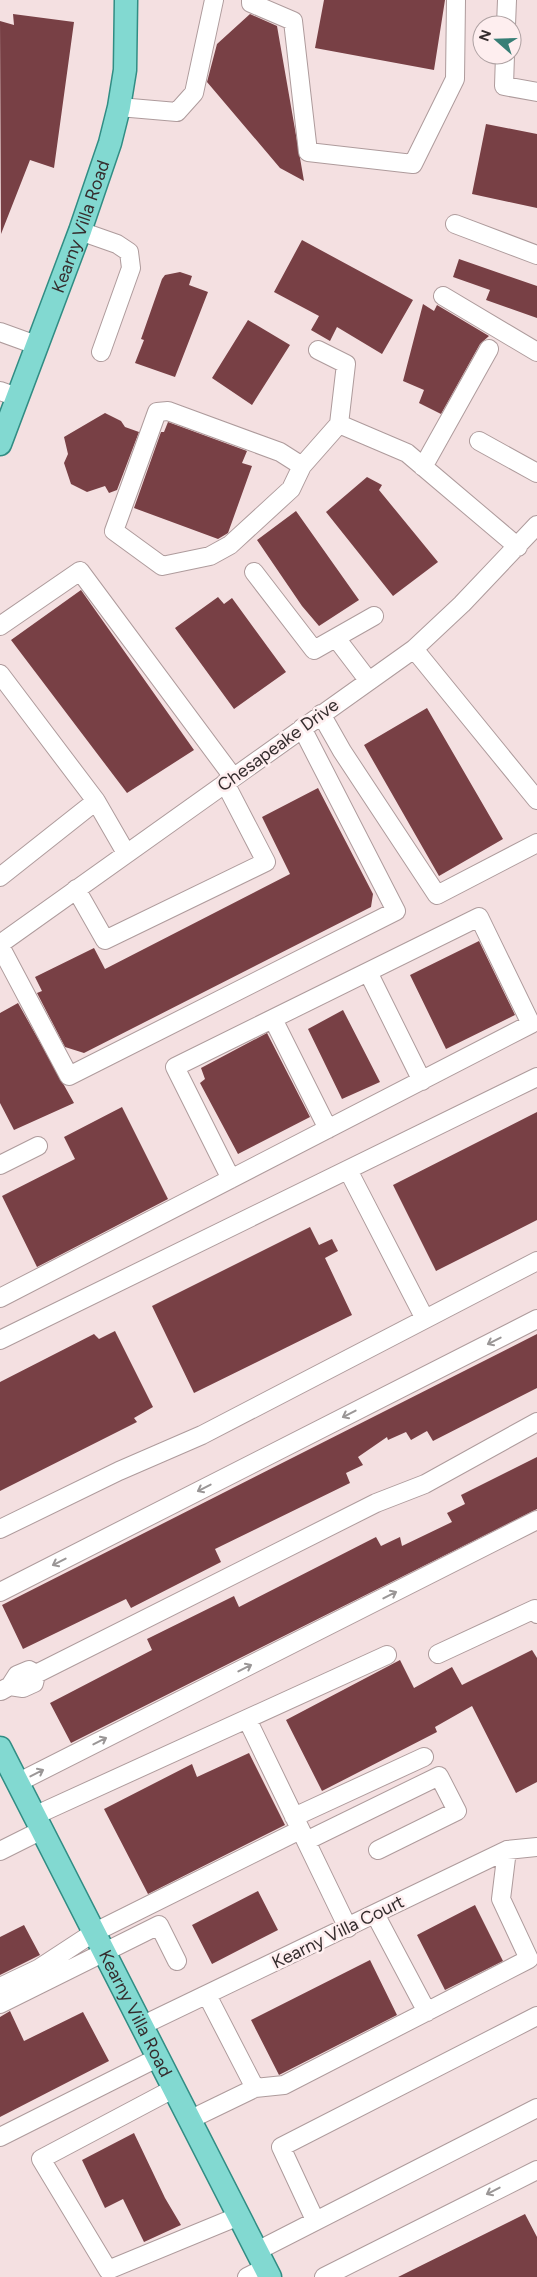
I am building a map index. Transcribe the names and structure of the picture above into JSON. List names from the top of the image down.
{
  "streets": {
    "main road": ["Kearny Villa Road"],
    "street": ["Chesapeake Drive", "Kearny Villa Court"]
  },
  "crossings": [
    ["Kearny Villa Road", "Kearny Villa Court"]
  ],
  "north": "left"
}
